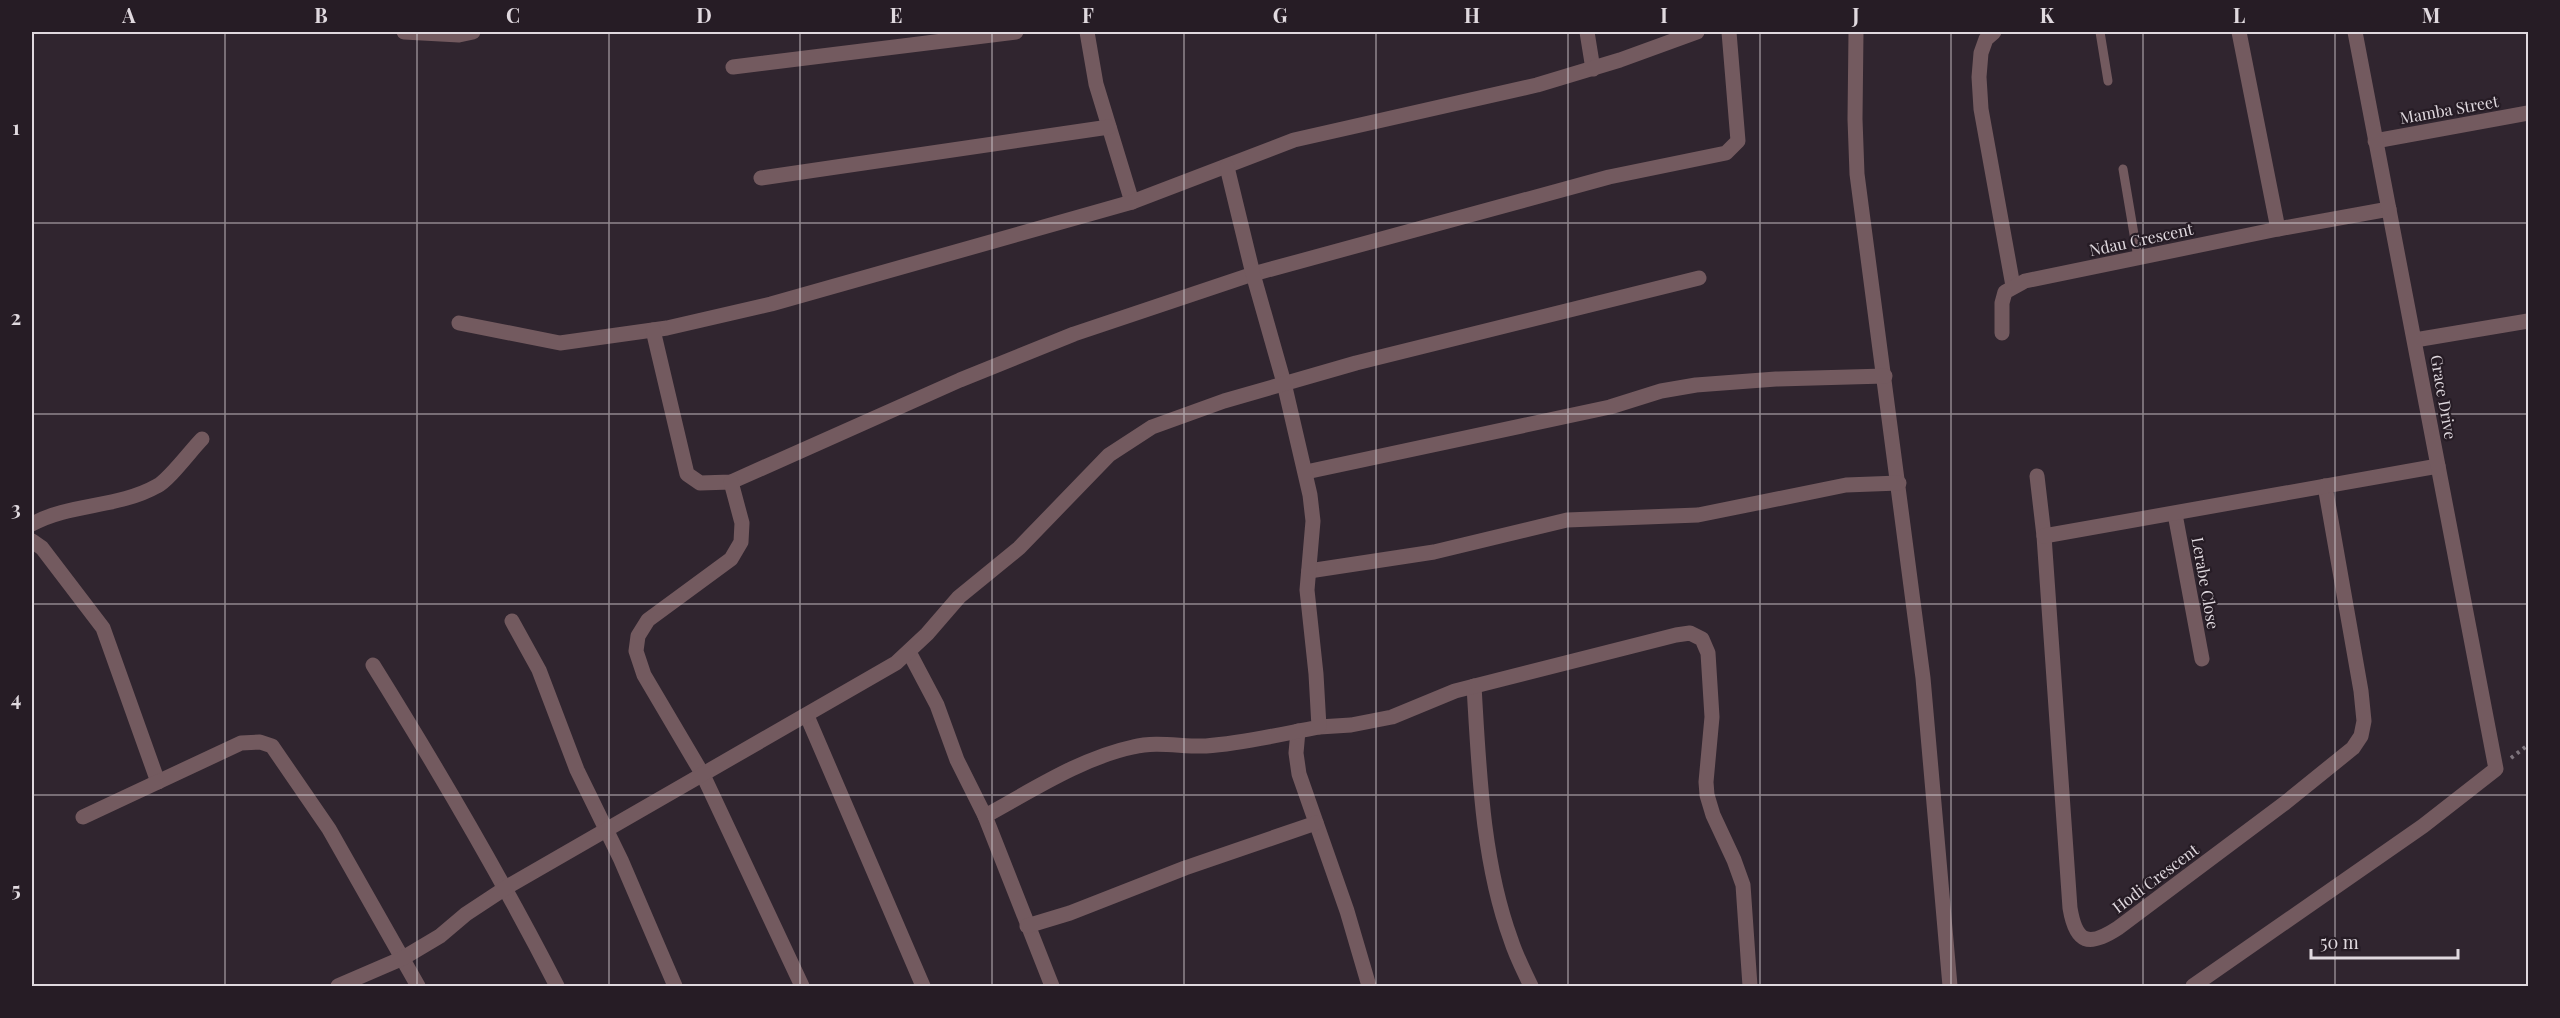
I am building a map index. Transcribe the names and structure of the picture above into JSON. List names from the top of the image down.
{
  "streets": {
    "street": [
      "Mamba Street",
      "Ndau Crescent",
      "Grace Drive",
      "Lerabe Close",
      "Hodi Crescent"
    ]
  },
  "crossings": [
    ["Mamba Street", "Grace Drive"],
    ["Ndau Crescent", "Grace Drive"]
  ],
  "scale_bar": "50 m",
  "grid": {
    "columns": [
      "A",
      "B",
      "C",
      "D",
      "E",
      "F",
      "G",
      "H",
      "I",
      "J",
      "K",
      "L",
      "M"
    ],
    "rows": [
      "1",
      "2",
      "3",
      "4",
      "5"
    ]
  }
}
